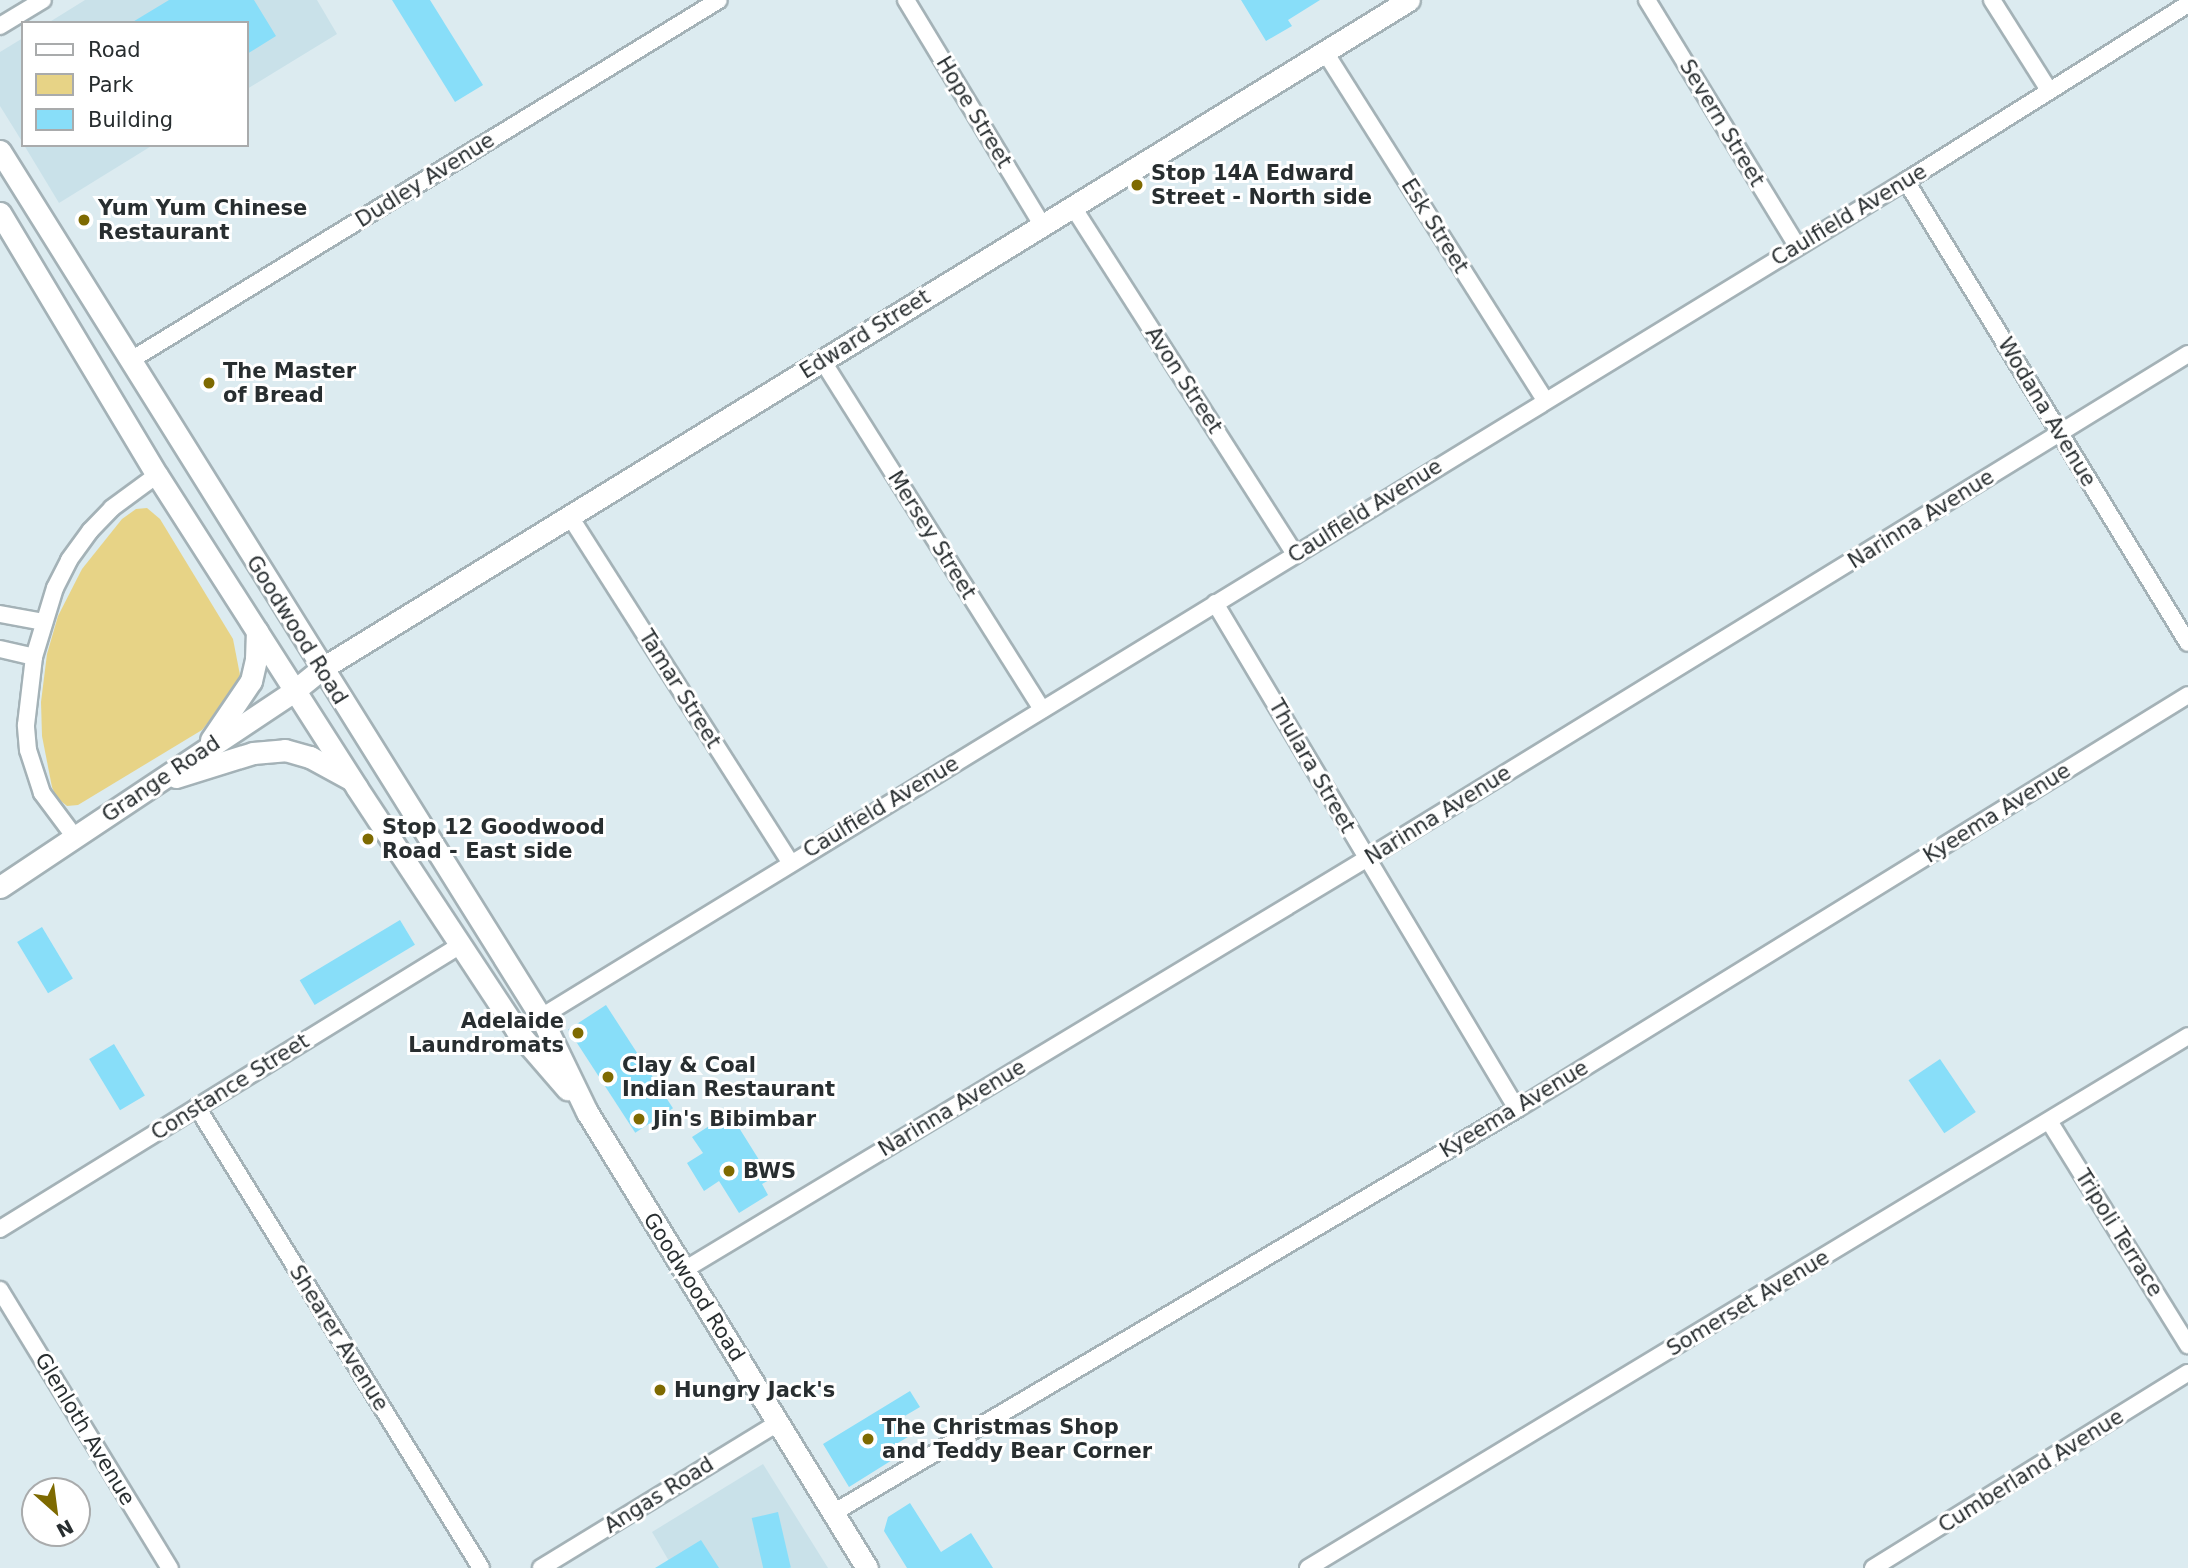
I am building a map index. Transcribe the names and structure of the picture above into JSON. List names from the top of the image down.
{
  "streets": {
    "main road": ["Edward Street", "Goodwood Road", "Grange Road"],
    "street": [
      "Hope Street",
      "Severn Street",
      "Dudley Avenue",
      "Caulfield Avenue",
      "Esk Street",
      "Avon Street",
      "Wodana Avenue",
      "Narinna Avenue",
      "Mersey Street",
      "Tamar Street",
      "Thulara Street",
      "Kyeema Avenue",
      "Constance Street",
      "Tripoli Terrace",
      "Somerset Avenue",
      "Shearer Avenue",
      "Glenloth Avenue",
      "Cumberland Avenue",
      "Angas Road"
    ]
  },
  "crossings": [
    ["Hope Street", "Edward Street"],
    ["Severn Street", "Caulfield Avenue"],
    ["Dudley Avenue", "Goodwood Road"],
    ["Caulfield Avenue", "Esk Street"],
    ["Caulfield Avenue", "Avon Street"],
    ["Caulfield Avenue", "Wodana Avenue"],
    ["Caulfield Avenue", "Mersey Street"],
    ["Caulfield Avenue", "Goodwood Road"],
    ["Caulfield Avenue", "Tamar Street"],
    ["Caulfield Avenue", "Thulara Street"],
    ["Esk Street", "Edward Street"],
    ["Edward Street", "Avon Street"],
    ["Edward Street", "Mersey Street"],
    ["Edward Street", "Goodwood Road"],
    ["Edward Street", "Tamar Street"],
    ["Edward Street", "Grange Road"],
    ["Wodana Avenue", "Narinna Avenue"],
    ["Narinna Avenue", "Goodwood Road"],
    ["Narinna Avenue", "Thulara Street"],
    ["Goodwood Road", "Grange Road"],
    ["Goodwood Road", "Kyeema Avenue"],
    ["Goodwood Road", "Constance Street"],
    ["Goodwood Road", "Angas Road"],
    ["Thulara Street", "Kyeema Avenue"],
    ["Constance Street", "Shearer Avenue"],
    ["Tripoli Terrace", "Somerset Avenue"]
  ],
  "places": [
    "Stop 14A Edward Street - North side",
    "Yum Yum Chinese Restaurant",
    "The Master of Bread",
    "Stop 12 Goodwood Road - East side",
    "Adelaide Laundromats",
    "Clay & Coal Indian Restaurant",
    "Jin's Bibimbar",
    "BWS",
    "Hungry Jack's",
    "The Christmas Shop and Teddy Bear Corner"
  ],
  "legend": ["Road", "Park", "Building"],
  "north": "bottom right"
}
